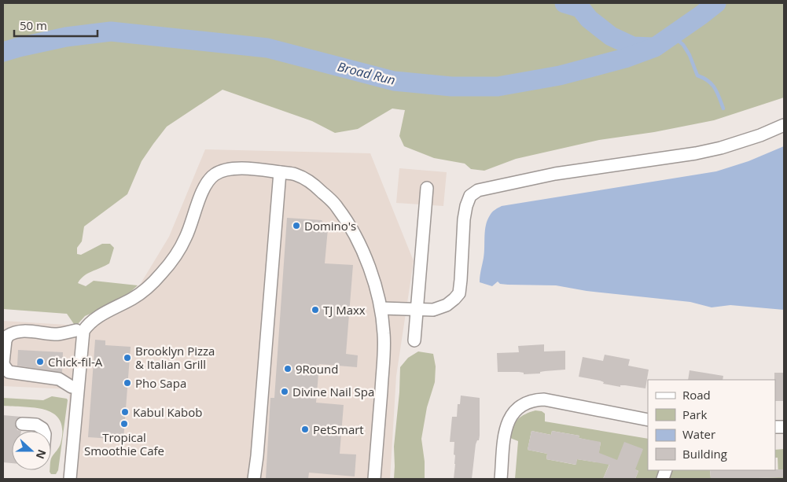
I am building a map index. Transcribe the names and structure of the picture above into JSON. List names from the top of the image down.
{
  "water": ["Broad Run"],
  "places": [
    "Domino's",
    "TJ Maxx",
    "Brooklyn Pizza & Italian Grill",
    "Chick-fil-A",
    "9Round",
    "Pho Sapa",
    "Divine Nail Spa",
    "Kabul Kabob",
    "Tropical Smoothie Cafe",
    "PetSmart"
  ],
  "legend": [
    "Road",
    "Park",
    "Water",
    "Building"
  ],
  "scale_bar": "50 m",
  "north": "right"
}
